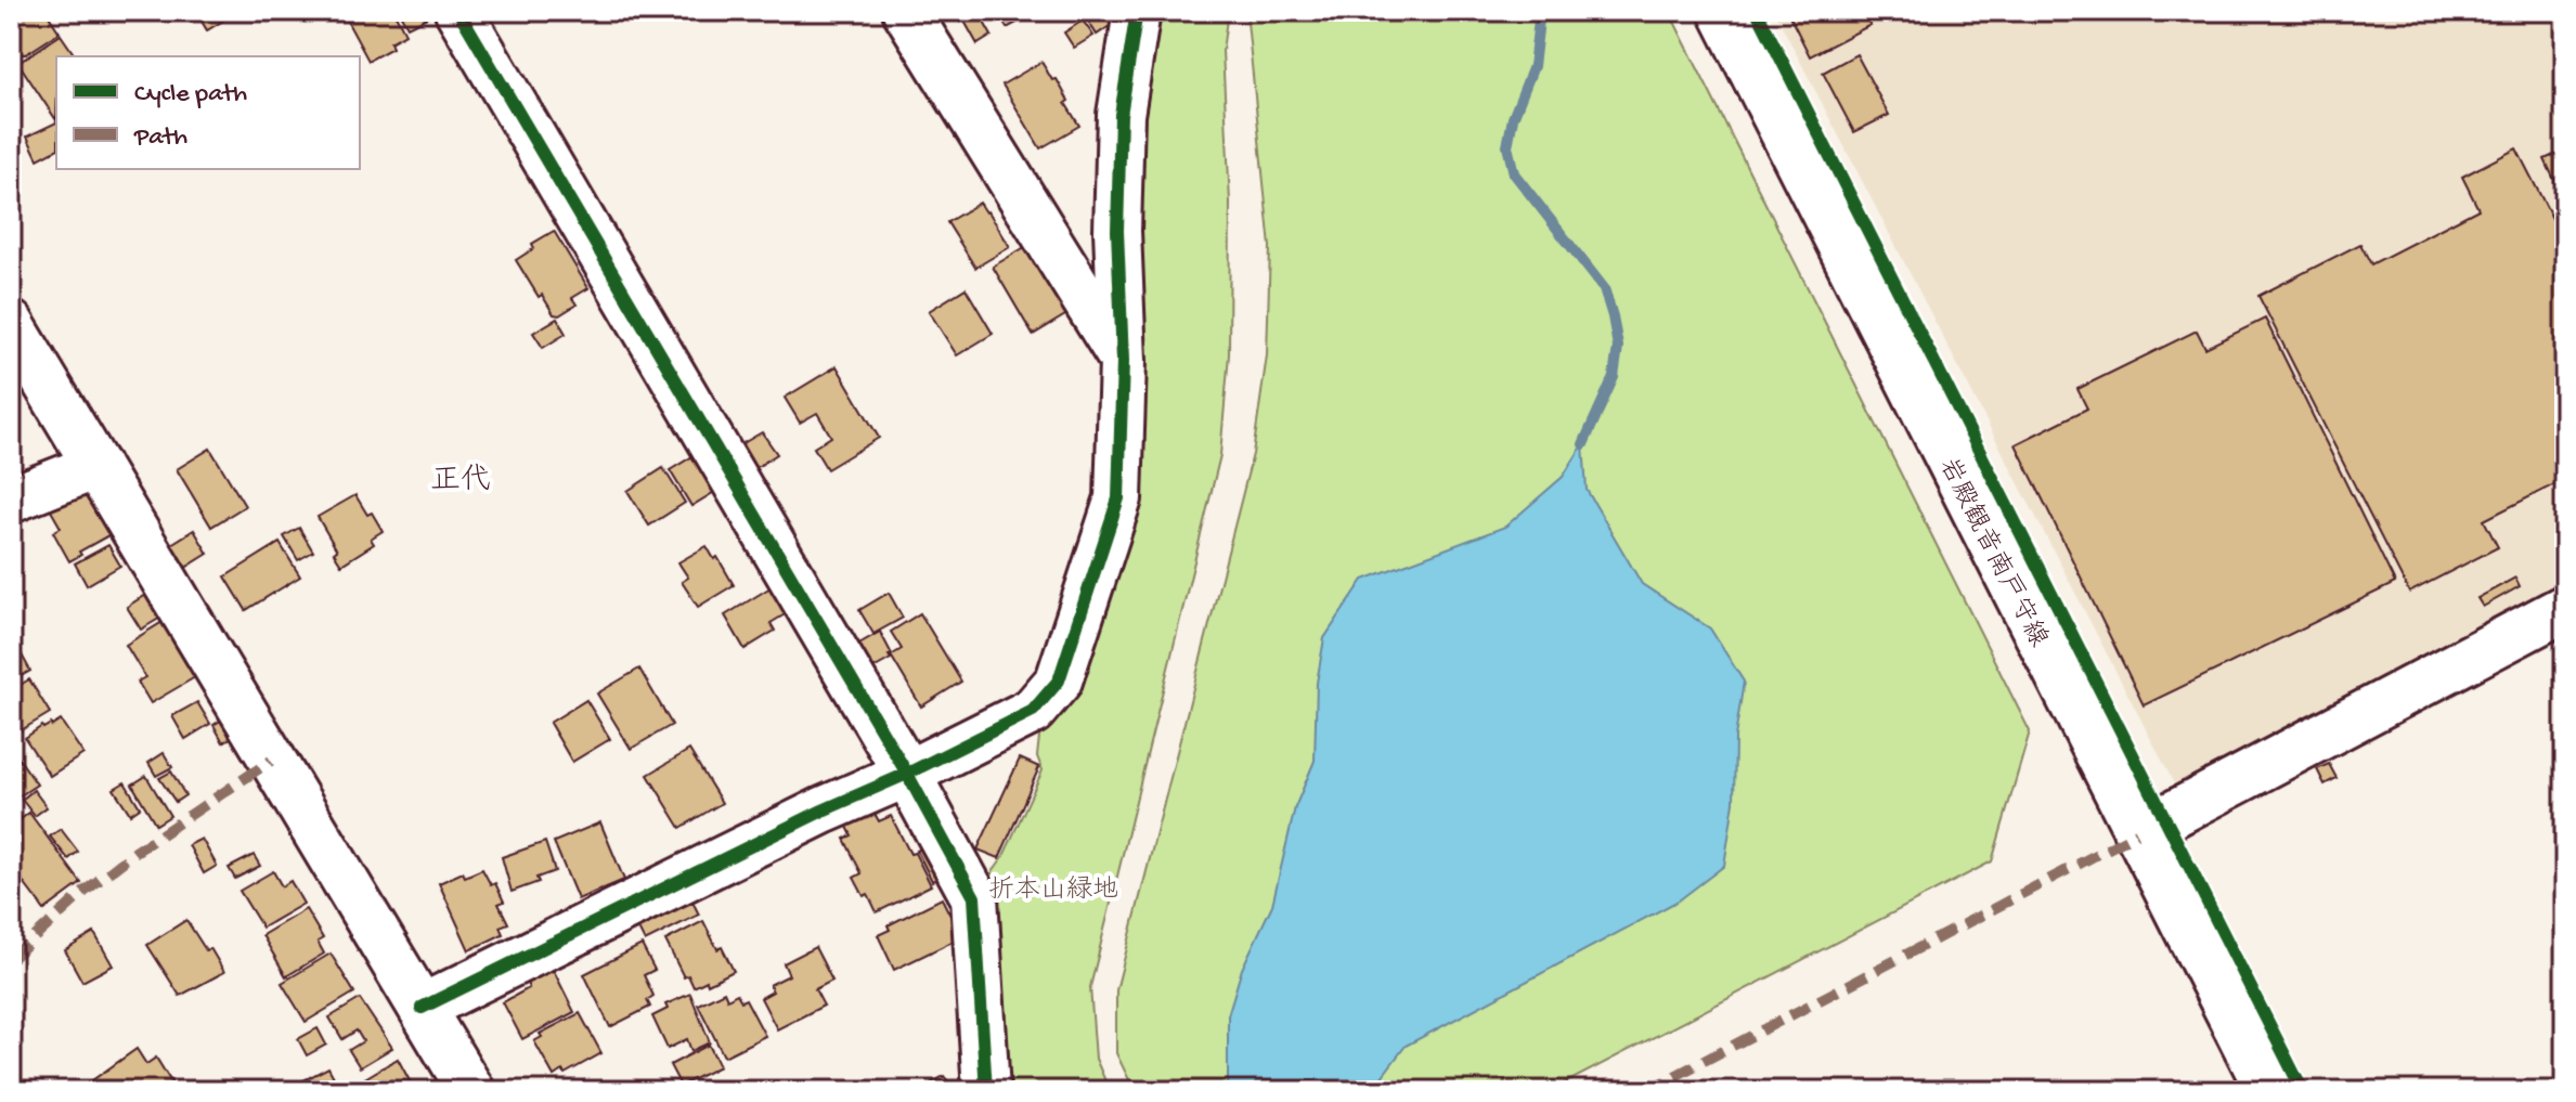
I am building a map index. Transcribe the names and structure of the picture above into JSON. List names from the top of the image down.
{
  "streets": {
    "main road": ["岩殿観音南戸守線"]
  },
  "districts": ["正代"],
  "parks": ["折本山緑地"],
  "legend": ["Cycle path", "Path"]
}
